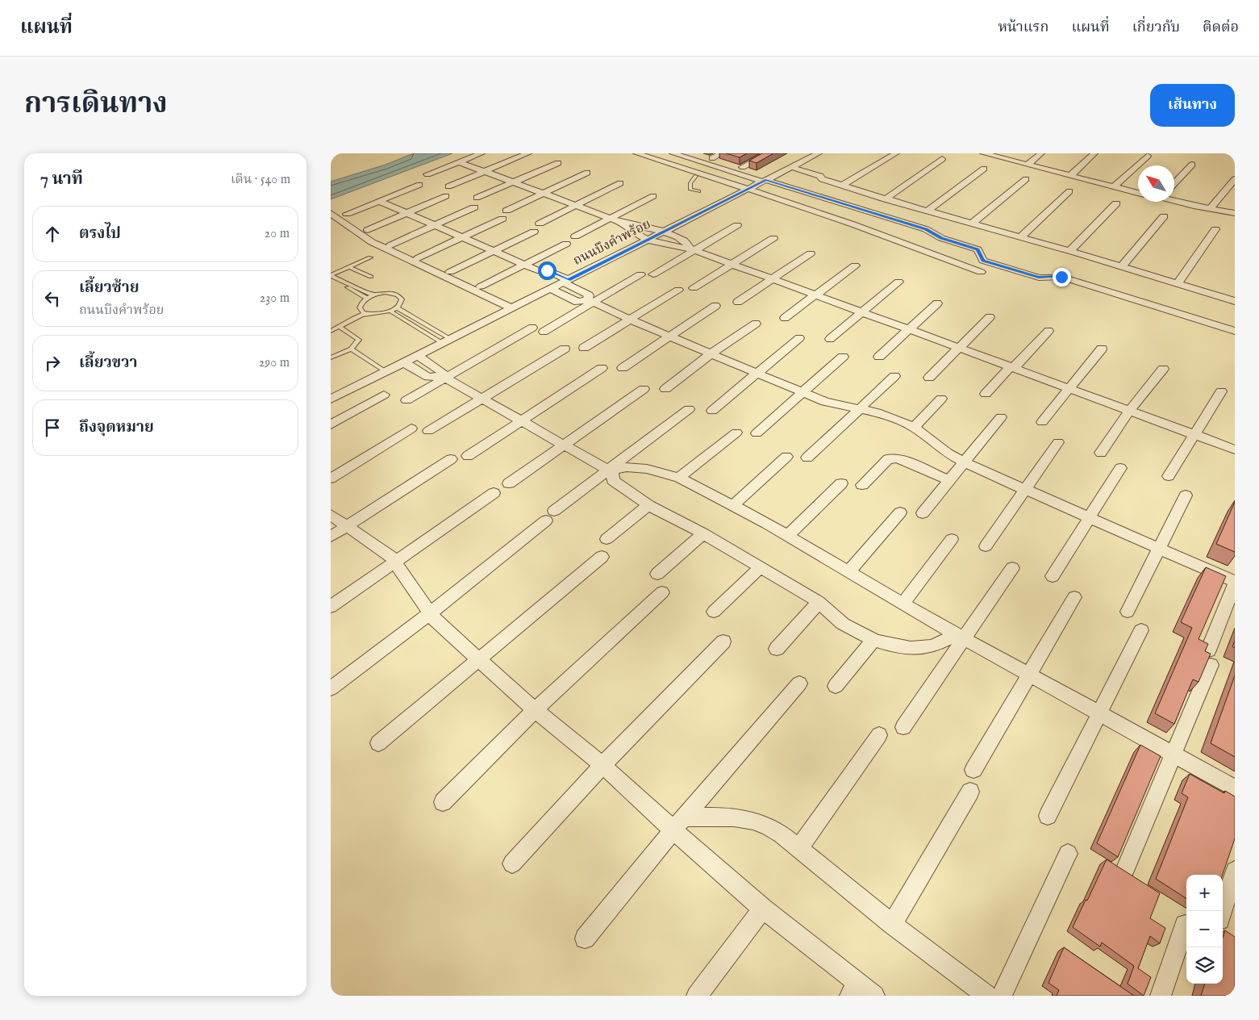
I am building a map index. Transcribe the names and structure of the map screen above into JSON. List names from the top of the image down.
{
  "streets": {
    "street": ["ถนนบึงคำพร้อย"]
  },
  "north": "top left",
  "page": {
    "header": "แผนที่",
    "nav": [
      "หน้าแรก",
      "แผนที่",
      "เกี่ยวกับ",
      "ติดต่อ"
    ],
    "title": "การเดินทาง",
    "buttons": "เส้นทาง",
    "heading": ["7 นาที", "เดิน · 540 m"],
    "list": [
      ["ตรงไป", "20 m"],
      ["เลี้ยวซ้าย", "ถนนบึงคำพร้อย", "230 m"],
      ["เลี้ยวขวา", "290 m"],
      "ถึงจุดหมาย"
    ],
    "map_buttons": ["+", "−"]
  }
}
